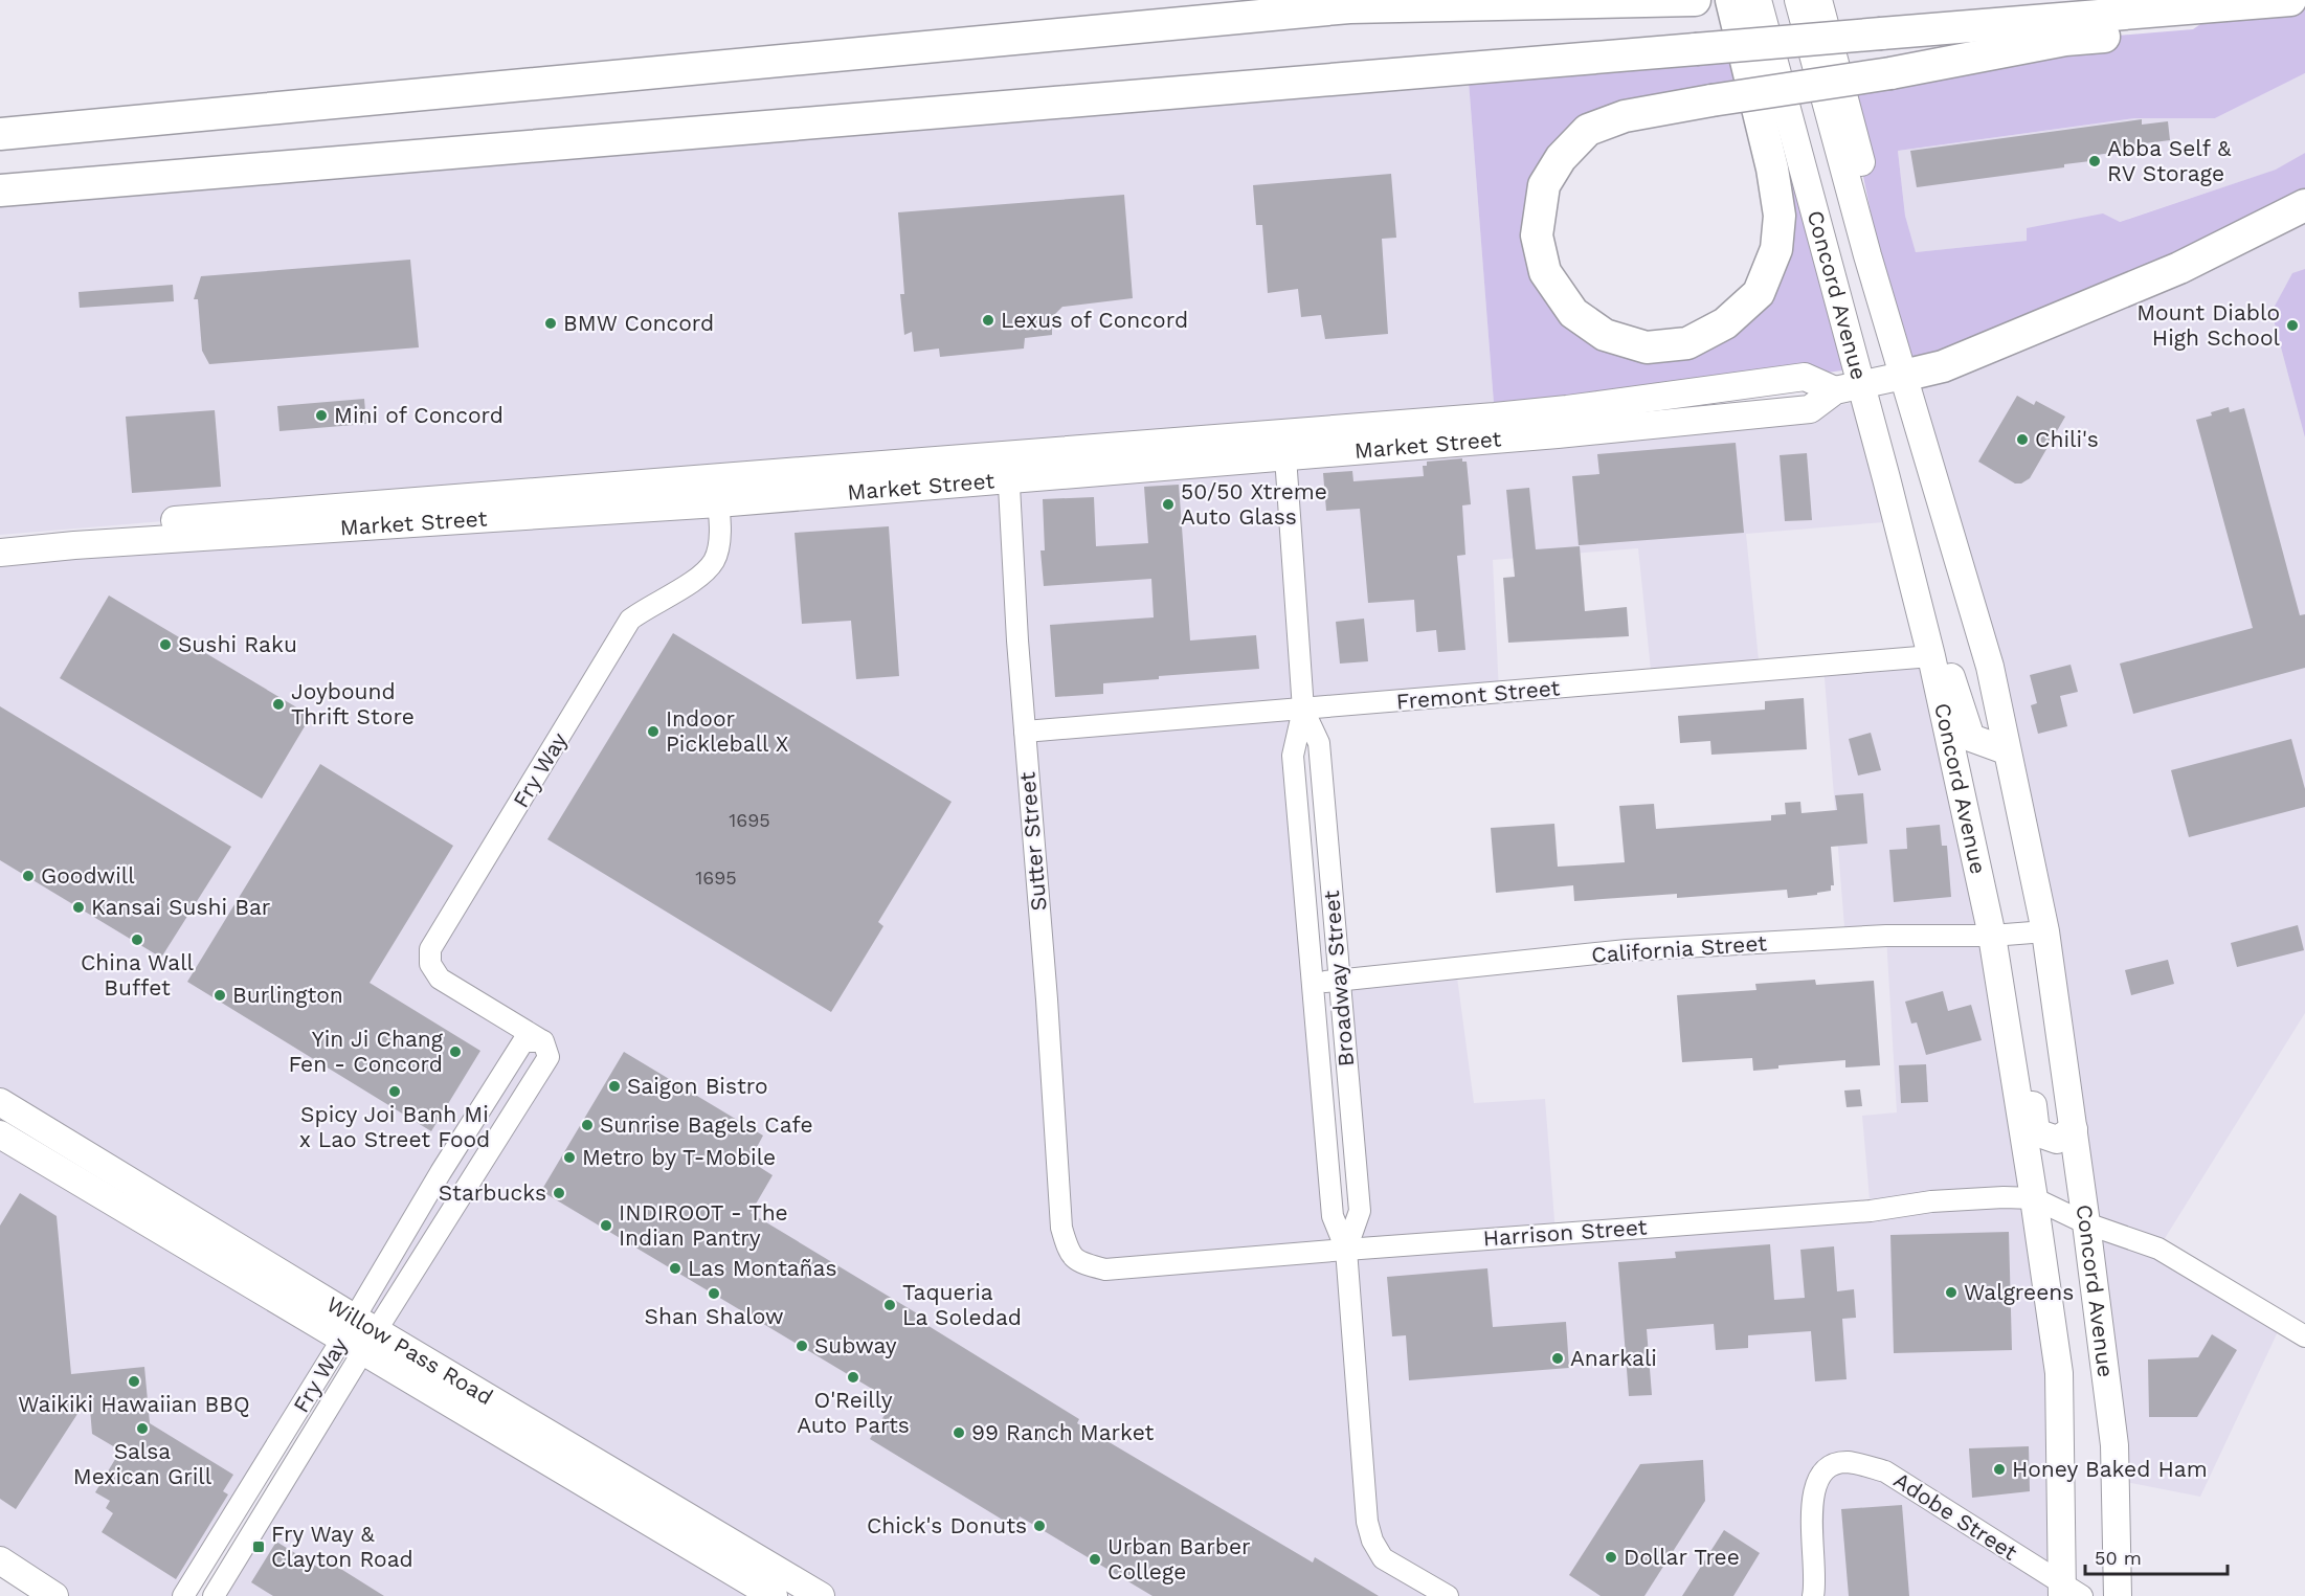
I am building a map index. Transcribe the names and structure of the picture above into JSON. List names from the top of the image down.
{
  "streets": {
    "main road": ["Concord Avenue", "Market Street", "Willow Pass Road"],
    "street": [
      "Fremont Street",
      "Fry Way",
      "Sutter Street",
      "California Street",
      "Broadway Street",
      "Harrison Street",
      "Adobe Street"
    ]
  },
  "crossings": [
    ["Concord Avenue", "Market Street"],
    ["Concord Avenue", "Fremont Street"],
    ["Concord Avenue", "California Street"],
    ["Concord Avenue", "Harrison Street"],
    ["Concord Avenue", "Adobe Street"],
    ["Market Street", "Fry Way"],
    ["Market Street", "Sutter Street"],
    ["Market Street", "Broadway Street"],
    ["Fremont Street", "Sutter Street"],
    ["Fremont Street", "Broadway Street"],
    ["Fry Way", "Willow Pass Road"],
    ["Sutter Street", "Harrison Street"],
    ["California Street", "Broadway Street"],
    ["Broadway Street", "Harrison Street"]
  ],
  "places": {
    "other": [
      "Abba Self & RV Storage",
      "Lexus of Concord",
      "BMW Concord",
      "Mount Diablo High School",
      "Mini of Concord",
      "Chili's",
      "50/50 Xtreme Auto Glass",
      "Sushi Raku",
      "Joybound Thrift Store",
      "Indoor Pickleball X",
      "Goodwill",
      "Kansai Sushi Bar",
      "China Wall Buffet",
      "Burlington",
      "Yin Ji Chang Fen - Concord",
      "Saigon Bistro",
      "Spicy Joi Banh Mi x Lao Street Food",
      "Sunrise Bagels Cafe",
      "Metro by T-Mobile",
      "Starbucks",
      "INDIROOT - The Indian Pantry",
      "Las Montañas",
      "Walgreens",
      "Shan Shalow",
      "Taqueria La Soledad",
      "Subway",
      "Anarkali",
      "O'Reilly Auto Parts",
      "Waikiki Hawaiian BBQ",
      "Salsa Mexican Grill",
      "99 Ranch Market",
      "Honey Baked Ham",
      "Chick's Donuts",
      "Dollar Tree",
      "Urban Barber College"
    ],
    "transit": ["Fry Way & Clayton Road"]
  },
  "house_numbers": ["1695", "1695"],
  "scale_bar": "50 m"
}
